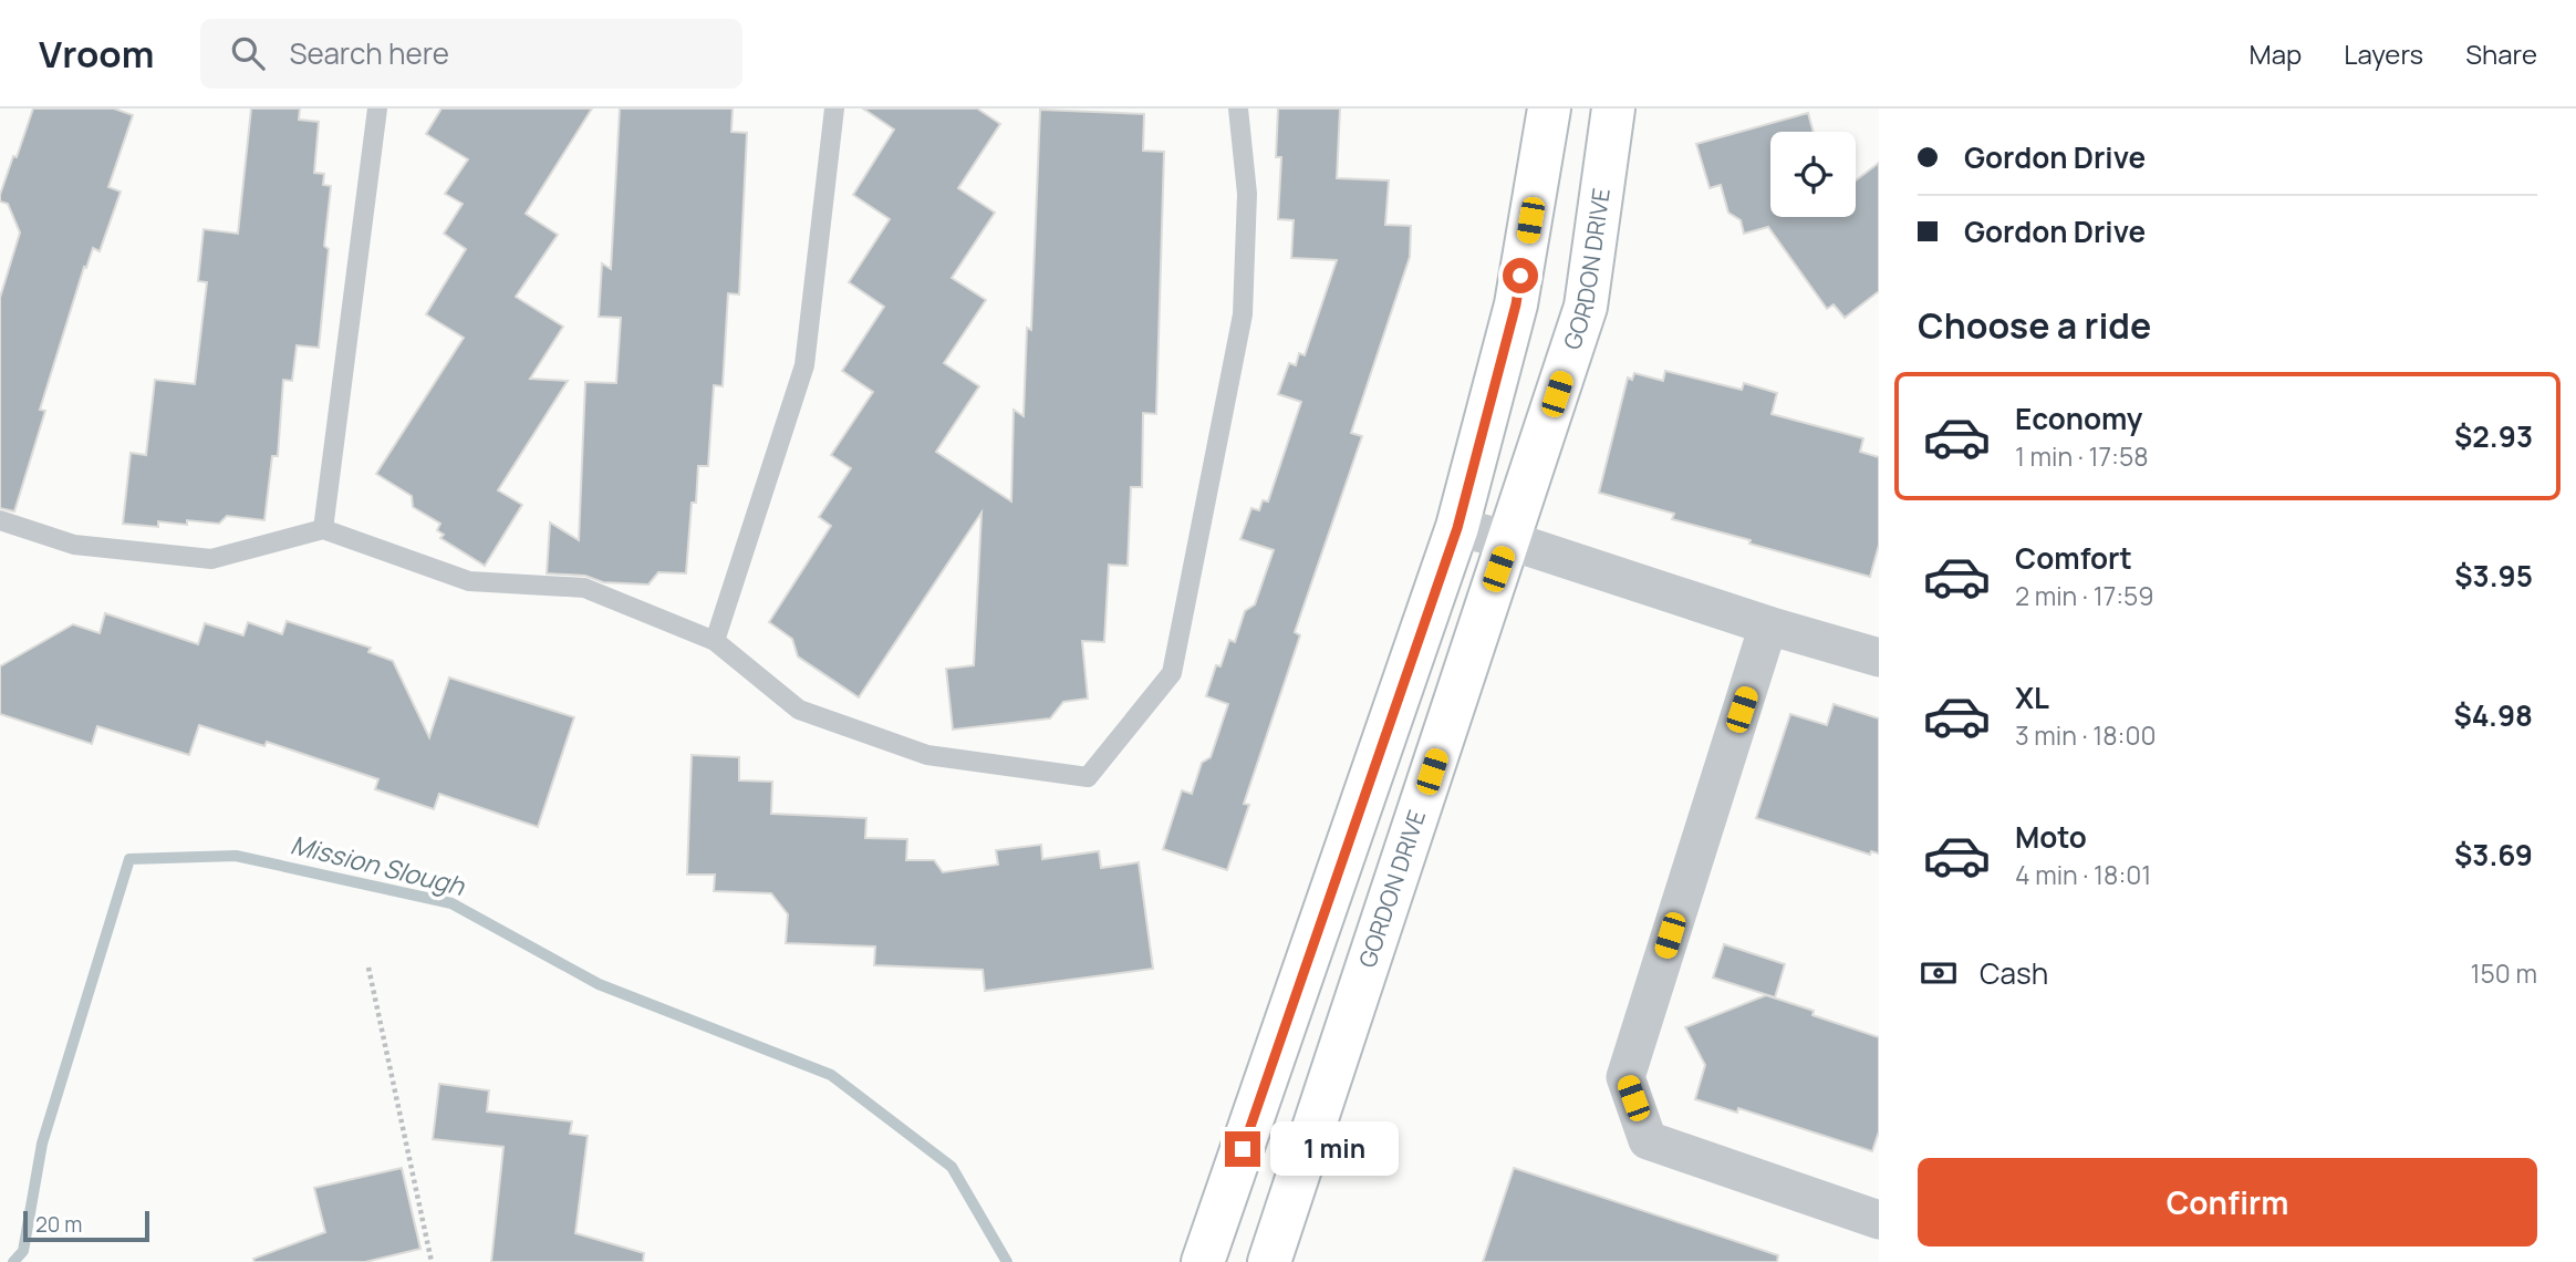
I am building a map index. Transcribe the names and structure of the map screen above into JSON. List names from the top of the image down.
{
  "streets": {
    "main road": ["GORDON DRIVE"]
  },
  "water": ["Mission Slough"],
  "scale_bar": "20 m",
  "page": {
    "header": "Vroom",
    "search": "Search here",
    "nav": ["Map", "Layers", "Share"],
    "banner": ["Gordon Drive", "Gordon Drive"],
    "heading": "Choose a ride",
    "list": [
      {
        "name": "Economy",
        "note": "1 min · 17:58",
        "value": "$2.93"
      },
      {
        "name": "Comfort",
        "note": "2 min · 17:59",
        "value": "$3.95"
      },
      {
        "name": "XL",
        "note": "3 min · 18:00",
        "value": "$4.98"
      },
      {
        "name": "Moto",
        "note": "4 min · 18:01",
        "value": "$3.69"
      }
    ],
    "pay": ["Cash", "150 m"],
    "bubble": "1 min",
    "buttons": "Confirm",
    "scale": "20 m"
  }
}
